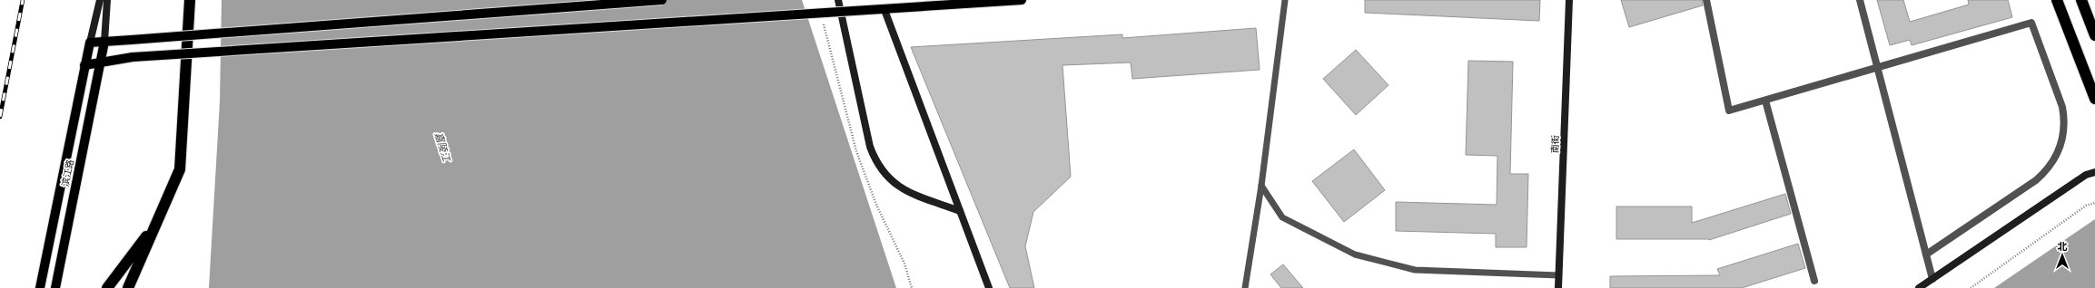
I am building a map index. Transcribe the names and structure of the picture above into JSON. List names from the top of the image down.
{
  "streets": {
    "main road": ["滨江路"],
    "street": ["南街"]
  },
  "water": ["嘉陵江"],
  "north": "top"
}
